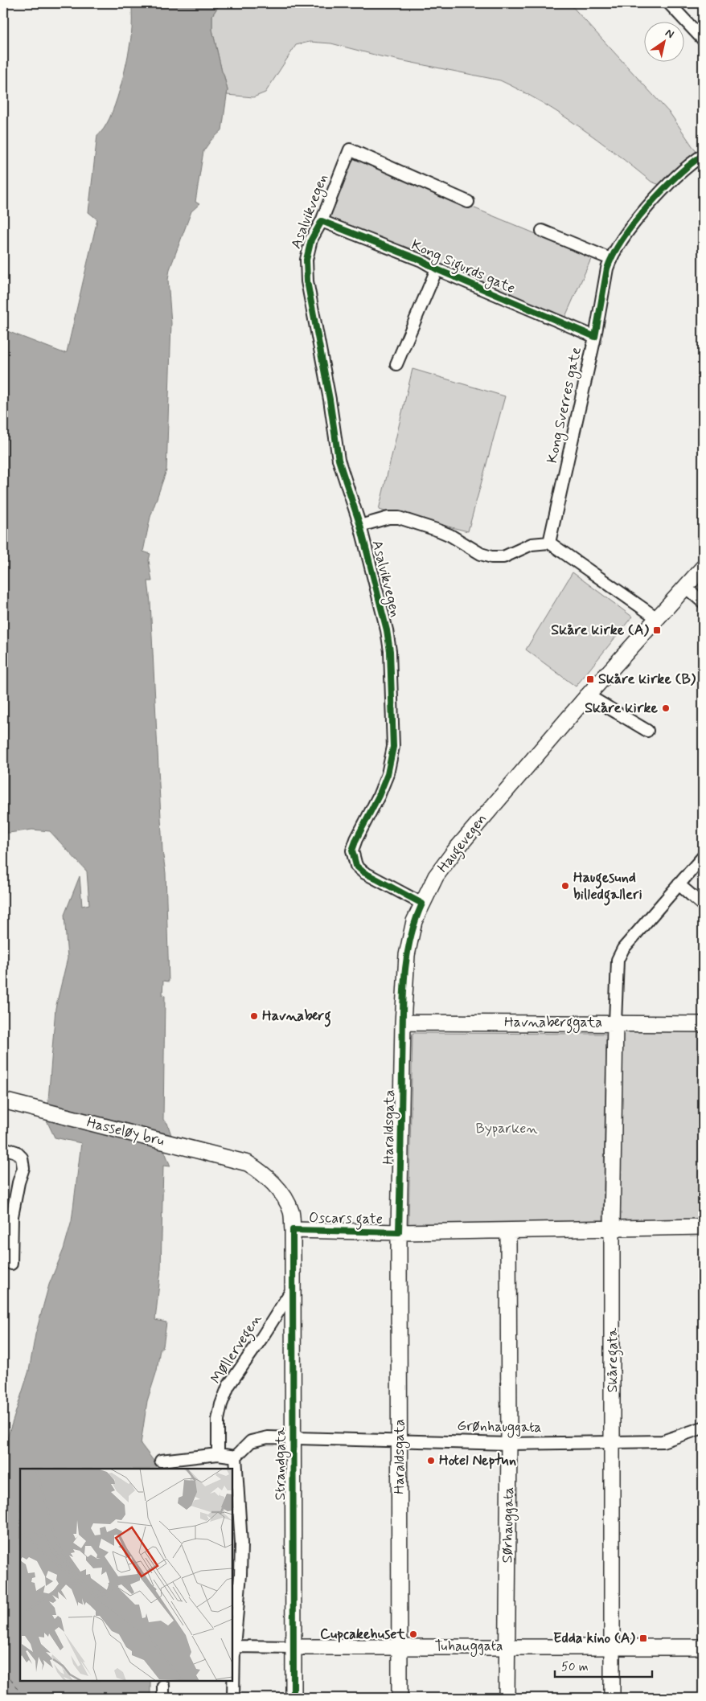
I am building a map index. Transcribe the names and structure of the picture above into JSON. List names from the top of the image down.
{
  "streets": {
    "street": [
      "Asalvikvegen",
      "Kong Sigurds gate",
      "Kong Sverres gate",
      "Haugevegen",
      "Havnaberggata",
      "Haraldsgata",
      "Hasseløy bru",
      "Oscars gate",
      "Møllervegen",
      "Skåregata",
      "Grønhauggata",
      "Strandgata",
      "Sørhauggata",
      "Tuhauggata"
    ]
  },
  "crossings": [
    ["Asalvikvegen", "Kong Sigurds gate"],
    ["Asalvikvegen", "Haugevegen"],
    ["Kong Sigurds gate", "Kong Sverres gate"],
    ["Haugevegen", "Havnaberggata"],
    ["Haugevegen", "Haraldsgata"],
    ["Havnaberggata", "Haraldsgata"],
    ["Havnaberggata", "Skåregata"],
    ["Haraldsgata", "Oscars gate"],
    ["Haraldsgata", "Grønhauggata"],
    ["Haraldsgata", "Tuhauggata"],
    ["Hasseløy bru", "Strandgata"],
    ["Oscars gate", "Skåregata"],
    ["Oscars gate", "Strandgata"],
    ["Oscars gate", "Sørhauggata"],
    ["Møllervegen", "Strandgata"],
    ["Skåregata", "Grønhauggata"],
    ["Skåregata", "Tuhauggata"],
    ["Grønhauggata", "Strandgata"],
    ["Grønhauggata", "Sørhauggata"],
    ["Strandgata", "Tuhauggata"],
    ["Sørhauggata", "Tuhauggata"]
  ],
  "parks": ["Byparken"],
  "places": {
    "transit": ["Skåre kirke (A)", "Skåre kirke (B)", "Edda kino (A)"],
    "other": [
      "Skåre kirke",
      "Haugesund billedgalleri",
      "Havnaberg",
      "Hotel Neptun",
      "Cupcakehuset"
    ]
  },
  "scale_bar": "50 m",
  "north": "top right"
}
